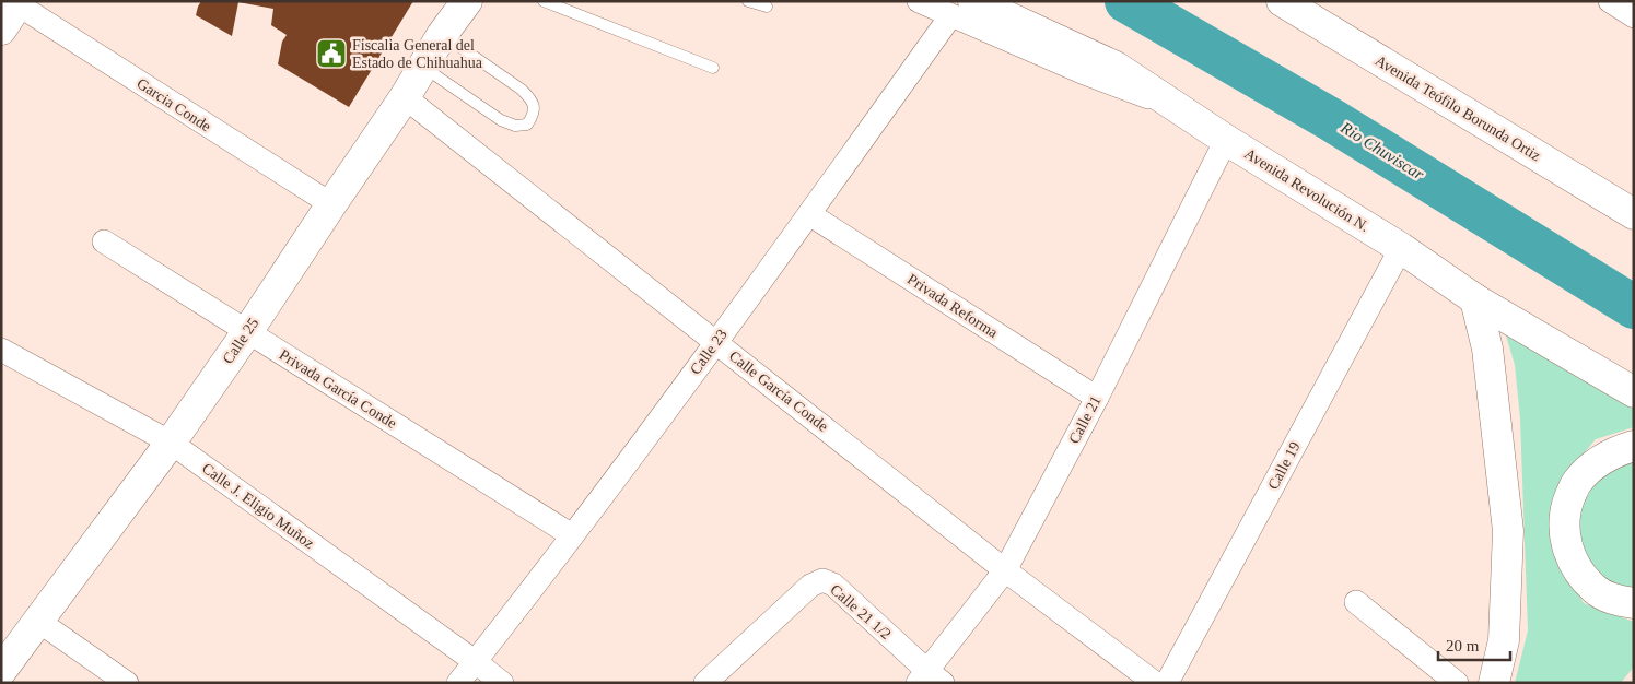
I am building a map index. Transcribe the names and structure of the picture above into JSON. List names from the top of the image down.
{
  "streets": {
    "main road": ["Avenida Teófilo Borunda Ortiz", "Avenida Revolución N.", "Calle 25"],
    "street": [
      "Garcia Conde",
      "Privada Reforma",
      "Calle 23",
      "Privada García Conde",
      "Calle García Conde",
      "Calle 21",
      "Calle 19",
      "Calle J. Eligio Muñoz",
      "Calle 21 1/2"
    ]
  },
  "crossings": [
    ["Garcia Conde", "Calle 25"],
    ["Avenida Revolución N.", "Calle 23"],
    ["Avenida Revolución N.", "Calle 21"],
    ["Avenida Revolución N.", "Calle 19"],
    ["Privada Reforma", "Calle 23"],
    ["Privada Reforma", "Calle 21"],
    ["Calle 25", "Privada García Conde"],
    ["Calle 25", "Calle García Conde"],
    ["Calle 25", "Calle J. Eligio Muñoz"],
    ["Calle 23", "Privada García Conde"],
    ["Calle 23", "Calle García Conde"],
    ["Calle 23", "Calle J. Eligio Muñoz"],
    ["Calle García Conde", "Calle 21"],
    ["Calle 21", "Calle 21 1/2"]
  ],
  "water": ["Rio Chuviscar"],
  "places": {
    "public building": ["Fiscalia General del Estado de Chihuahua"]
  },
  "scale_bar": "20 m"
}
